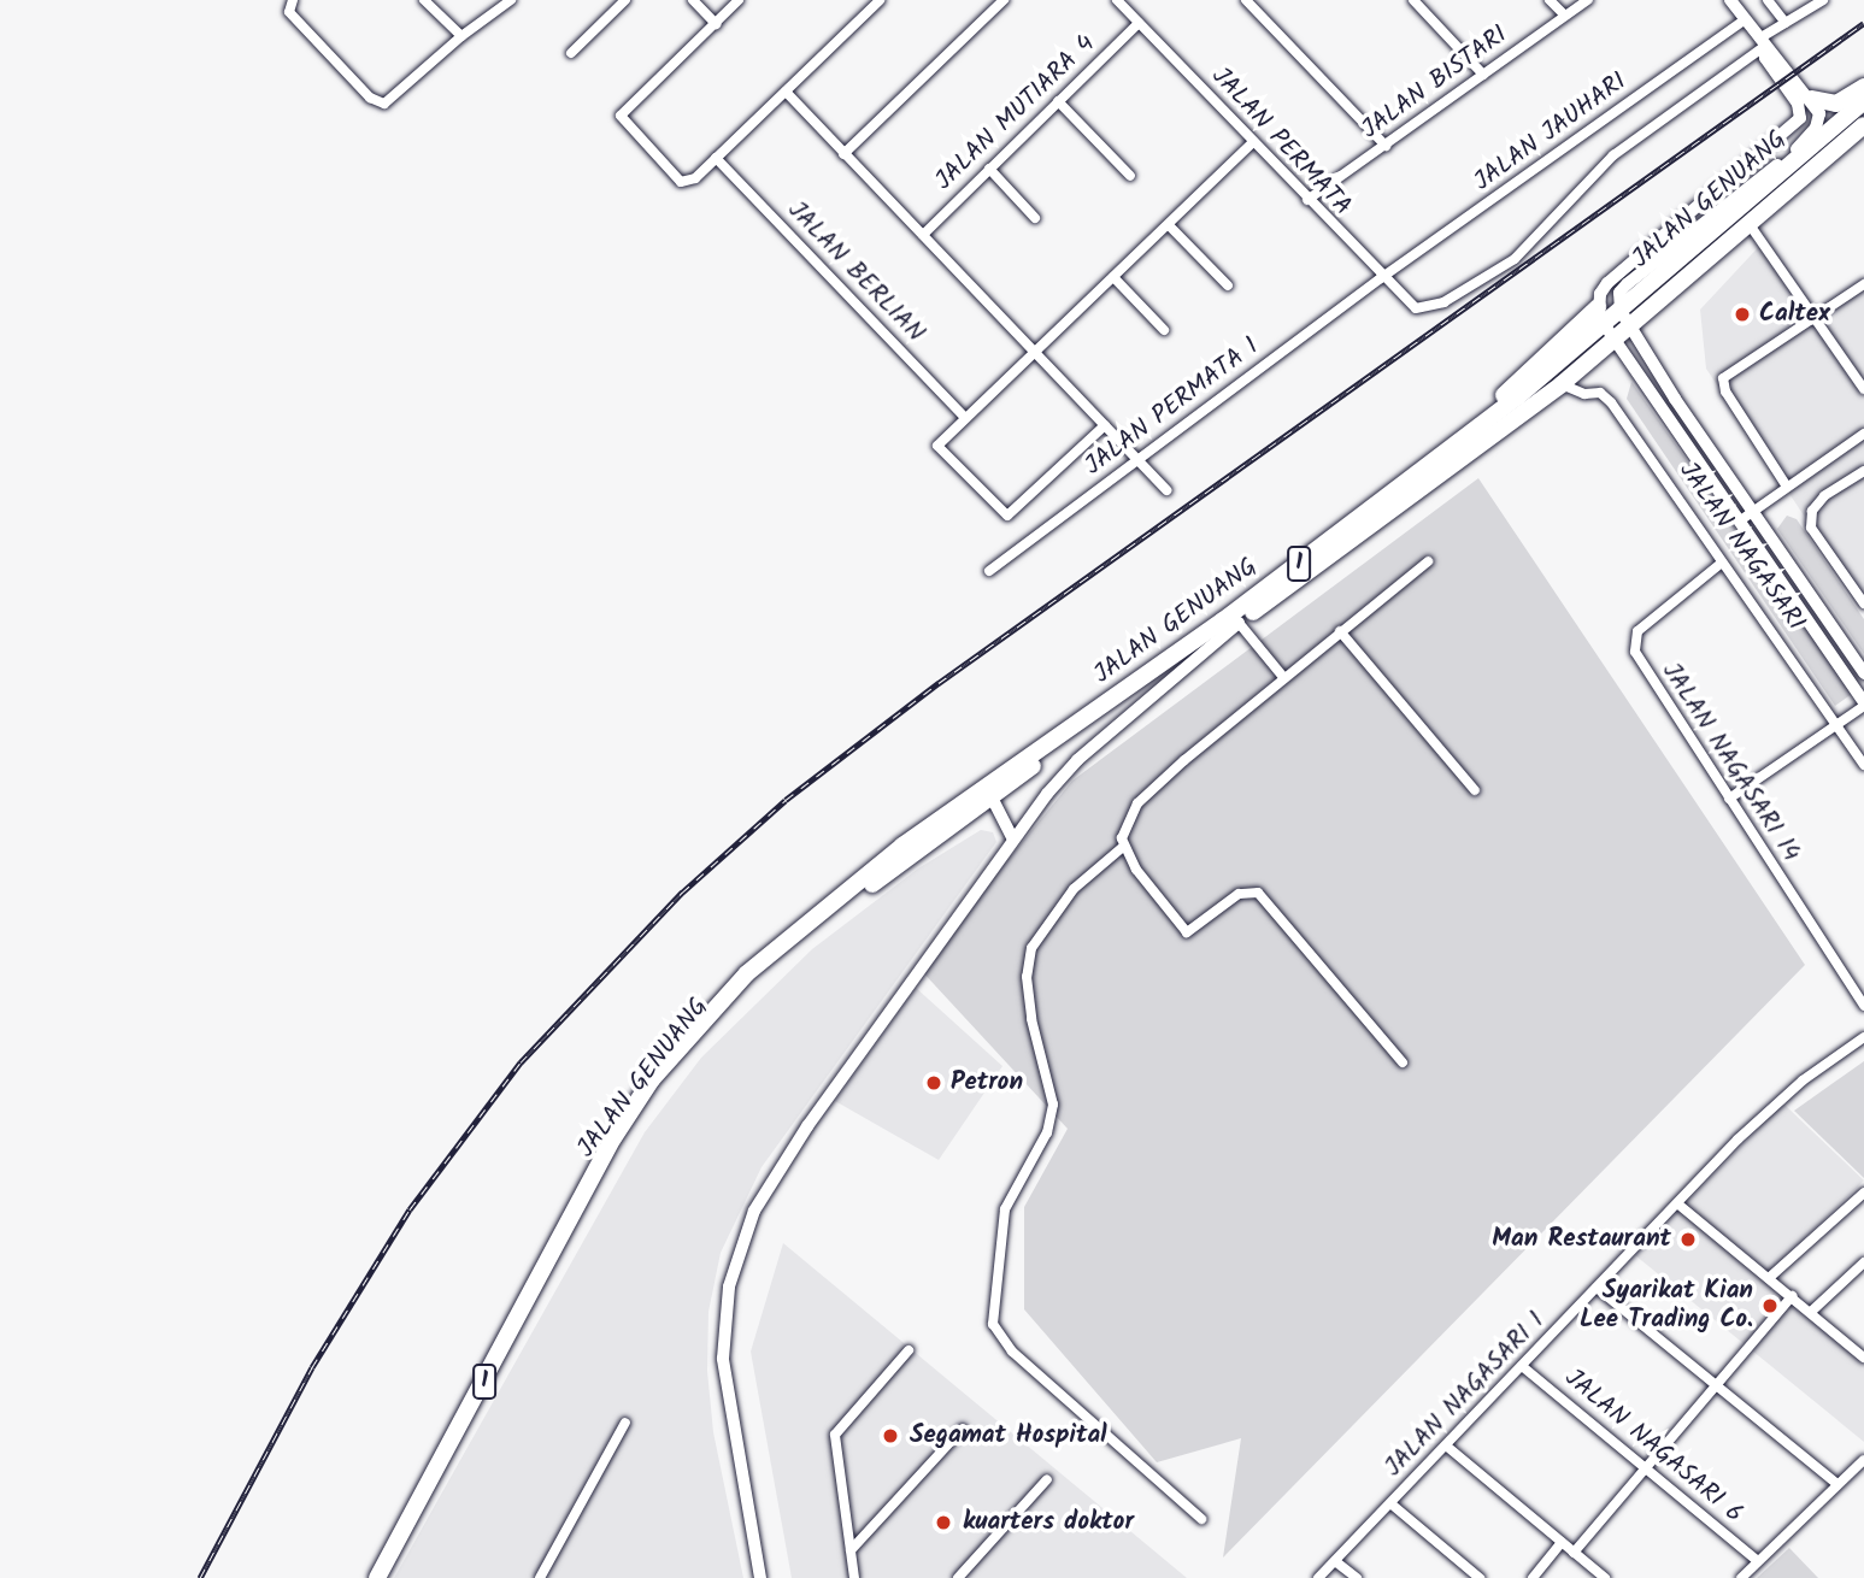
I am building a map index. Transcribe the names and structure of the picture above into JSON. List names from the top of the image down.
{
  "streets": {
    "highway": ["JALAN GENUANG", "1"],
    "street": [
      "JALAN BISTARI",
      "JALAN MUTIARA 4",
      "JALAN JAUHARI",
      "JALAN PERMATA",
      "JALAN BERLIAN",
      "JALAN PERMATA 1",
      "JALAN NAGASARI",
      "JALAN NAGASARI 14",
      "JALAN NAGASARI 1",
      "JALAN NAGASARI 6"
    ]
  },
  "crossings": [
    ["JALAN BISTARI", "JALAN PERMATA"],
    ["JALAN MUTIARA 4", "JALAN PERMATA"],
    ["JALAN JAUHARI", "JALAN PERMATA"],
    ["JALAN JAUHARI", "JALAN PERMATA 1"],
    ["JALAN PERMATA", "JALAN PERMATA 1"],
    ["JALAN GENUANG", "JALAN NAGASARI"],
    ["JALAN NAGASARI", "JALAN NAGASARI 14"],
    ["JALAN NAGASARI 1", "JALAN NAGASARI 6"]
  ],
  "places": [
    "Caltex",
    "Petron",
    "Man Restaurant",
    "Syarikat Kian Lee Trading Co.",
    "Segamat Hospital",
    "kuarters doktor"
  ]
}
